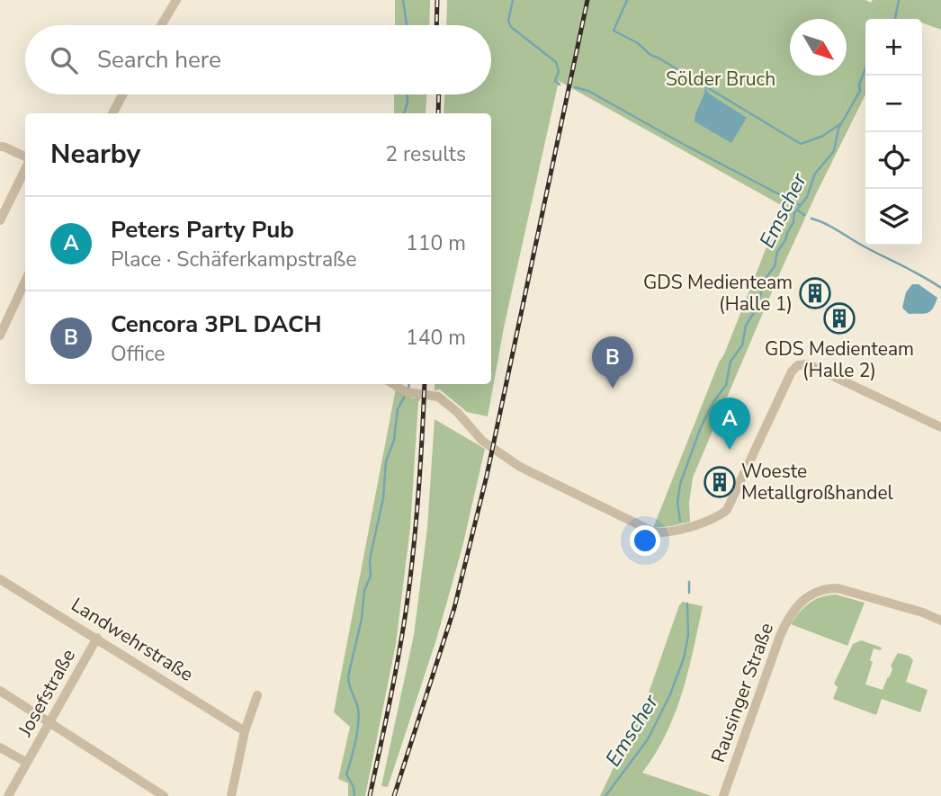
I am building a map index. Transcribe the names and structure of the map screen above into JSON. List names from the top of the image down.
{
  "streets": {
    "street": ["Landwehrstraße", "Josefstraße", "Rausinger Straße"]
  },
  "crossings": [
    ["Landwehrstraße", "Josefstraße"]
  ],
  "water": ["Emscher"],
  "parks": ["Sölder Bruch"],
  "places": {
    "building": ["GDS Medienteam (Halle 1)", "GDS Medienteam (Halle 2)", "Woeste Metallgroßhandel"]
  },
  "north": "bottom right",
  "page": {
    "map_buttons": ["+", "−"],
    "search": "Search here",
    "heading": ["Nearby", "2 results"],
    "list": [
      {
        "mark": "A",
        "name": "Peters Party Pub",
        "note": "Place · Schäferkampstraße",
        "value": "110 m"
      },
      {
        "mark": "B",
        "name": "Cencora 3PL DACH",
        "note": "Office",
        "value": "140 m"
      }
    ],
    "pins": ["B", "A"]
  }
}
